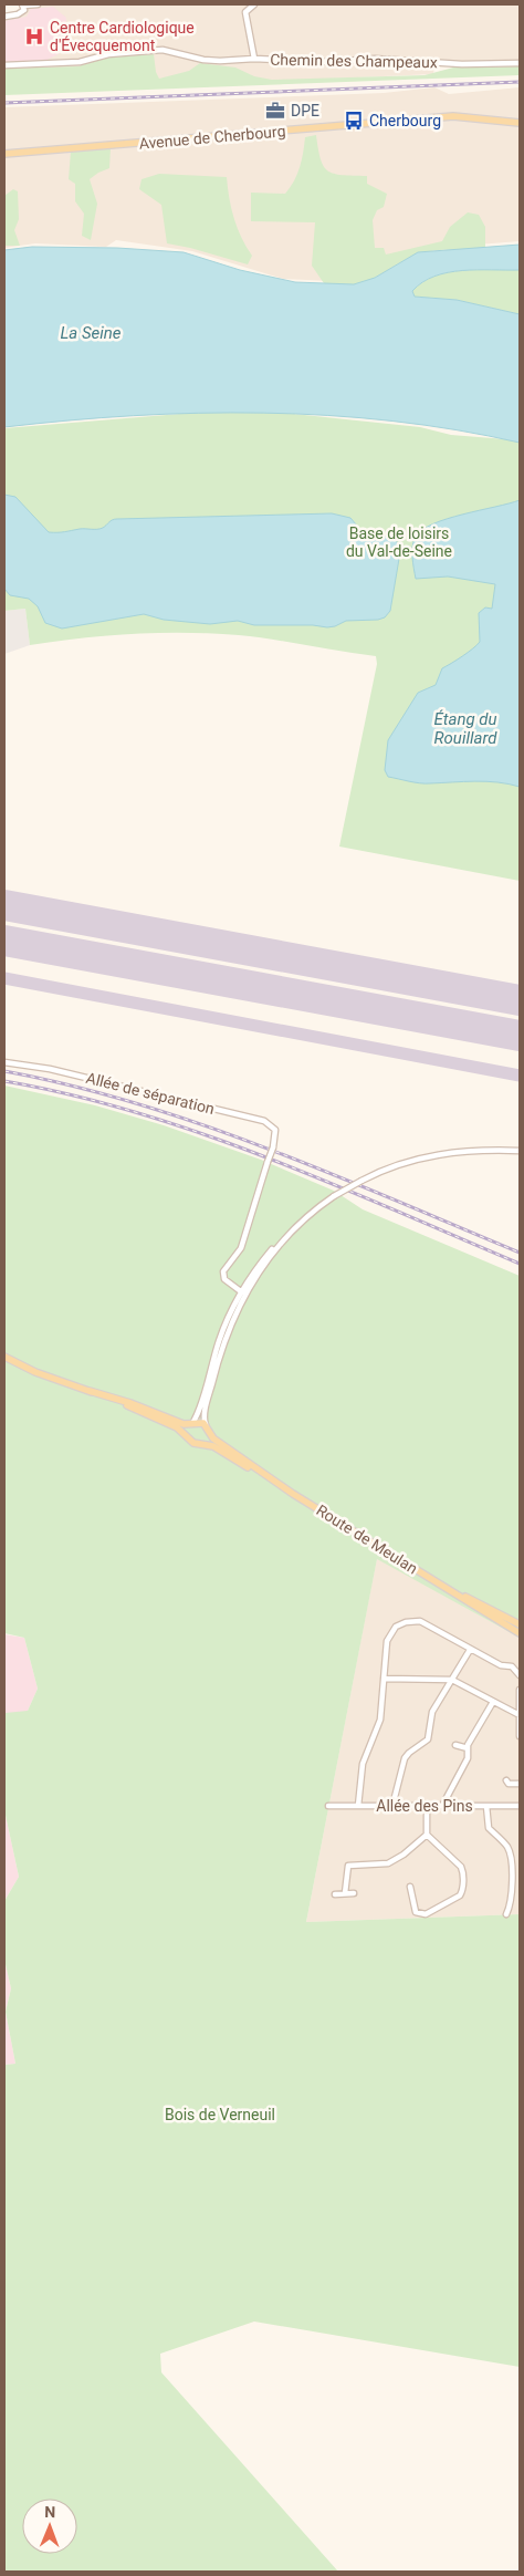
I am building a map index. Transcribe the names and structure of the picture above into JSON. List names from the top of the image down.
{
  "streets": {
    "main road": ["Avenue de Cherbourg", "Route de Meulan"],
    "street": ["Chemin des Champeaux", "Allée de séparation", "Allée des Pins"]
  },
  "water": ["La Seine", "Étang du Rouillard"],
  "parks": ["Base de loisirs du Val-de-Seine", "Bois de Verneuil"],
  "places": {
    "hospital": ["Centre Cardiologique d'Évecquemont"],
    "office": ["DPE"],
    "bus stop": ["Cherbourg"]
  },
  "north": "top"
}
